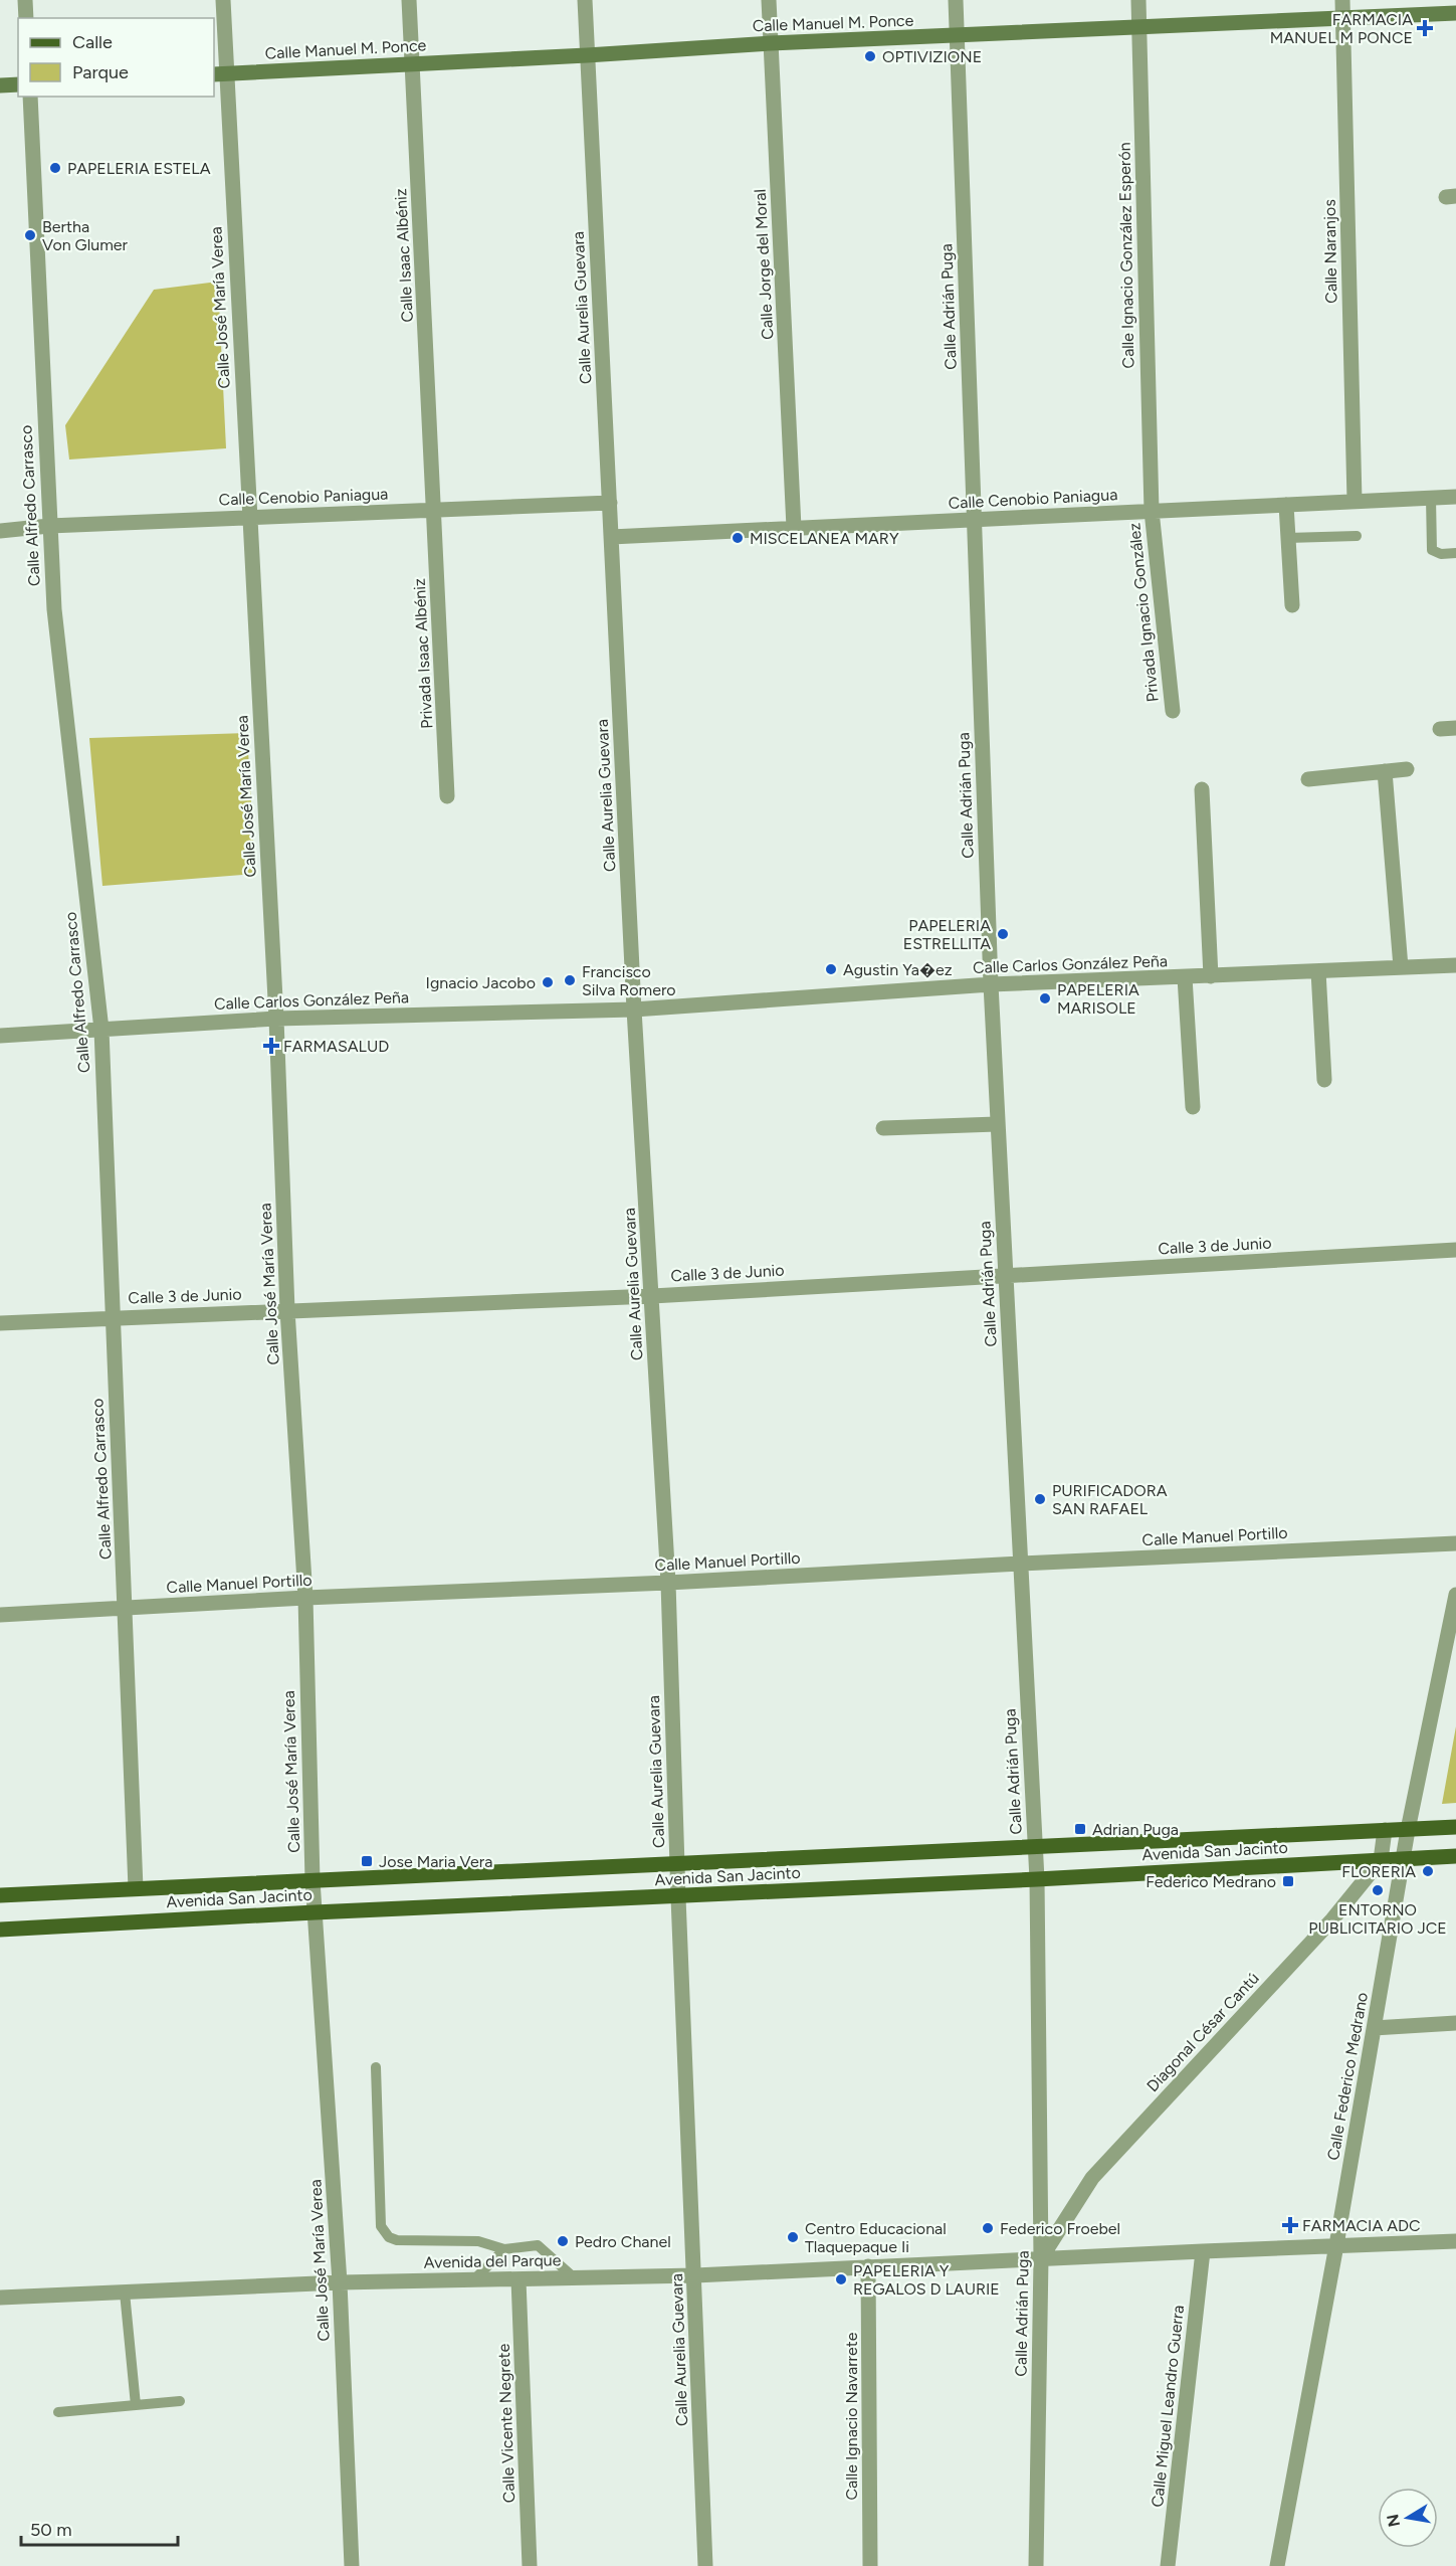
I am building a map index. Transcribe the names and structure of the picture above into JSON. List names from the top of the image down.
{
  "streets": {
    "main road": ["Avenida San Jacinto"],
    "street": [
      "Calle Manuel M. Ponce",
      "Calle Naranjos",
      "Calle Isaac Albéniz",
      "Calle Ignacio González Esperón",
      "Calle Jorge del Moral",
      "Calle Adrián Puga",
      "Calle José María Verea",
      "Calle Aurelia Guevara",
      "Calle Cenobio Paniagua",
      "Calle Alfredo Carrasco",
      "Privada Ignacio González",
      "Privada Isaac Albéniz",
      "Calle Carlos González Peña",
      "Calle 3 de Junio",
      "Calle Manuel Portillo",
      "Diagonal César Cantú",
      "Calle Federico Medrano",
      "Avenida del Parque",
      "Calle Miguel Leandro Guerra",
      "Calle Ignacio Navarrete",
      "Calle Vicente Negrete"
    ]
  },
  "crossings": [
    ["Calle Manuel M. Ponce", "Calle Naranjos"],
    ["Calle Manuel M. Ponce", "Calle Isaac Albéniz"],
    ["Calle Manuel M. Ponce", "Calle Ignacio González Esperón"],
    ["Calle Manuel M. Ponce", "Calle Jorge del Moral"],
    ["Calle Manuel M. Ponce", "Calle Adrián Puga"],
    ["Calle Manuel M. Ponce", "Calle José María Verea"],
    ["Calle Manuel M. Ponce", "Calle Aurelia Guevara"],
    ["Calle Naranjos", "Calle Cenobio Paniagua"],
    ["Calle Isaac Albéniz", "Calle Cenobio Paniagua"],
    ["Calle Isaac Albéniz", "Privada Isaac Albéniz"],
    ["Calle Ignacio González Esperón", "Calle Cenobio Paniagua"],
    ["Calle Ignacio González Esperón", "Privada Ignacio González"],
    ["Calle Jorge del Moral", "Calle Cenobio Paniagua"],
    ["Calle Adrián Puga", "Calle Cenobio Paniagua"],
    ["Calle Adrián Puga", "Calle Carlos González Peña"],
    ["Calle Adrián Puga", "Calle 3 de Junio"],
    ["Calle Adrián Puga", "Calle Manuel Portillo"],
    ["Calle Adrián Puga", "Avenida San Jacinto"],
    ["Calle Adrián Puga", "Diagonal César Cantú"],
    ["Calle Adrián Puga", "Avenida del Parque"],
    ["Calle José María Verea", "Calle Cenobio Paniagua"],
    ["Calle José María Verea", "Calle Carlos González Peña"],
    ["Calle José María Verea", "Calle 3 de Junio"],
    ["Calle José María Verea", "Calle Manuel Portillo"],
    ["Calle José María Verea", "Avenida San Jacinto"],
    ["Calle José María Verea", "Avenida del Parque"],
    ["Calle Aurelia Guevara", "Calle Cenobio Paniagua"],
    ["Calle Aurelia Guevara", "Calle Carlos González Peña"],
    ["Calle Aurelia Guevara", "Calle 3 de Junio"],
    ["Calle Aurelia Guevara", "Calle Manuel Portillo"],
    ["Calle Aurelia Guevara", "Avenida San Jacinto"],
    ["Calle Aurelia Guevara", "Avenida del Parque"],
    ["Calle Cenobio Paniagua", "Calle Alfredo Carrasco"],
    ["Calle Cenobio Paniagua", "Privada Ignacio González"],
    ["Calle Cenobio Paniagua", "Privada Isaac Albéniz"],
    ["Calle Alfredo Carrasco", "Calle Carlos González Peña"],
    ["Calle Alfredo Carrasco", "Calle 3 de Junio"],
    ["Calle Alfredo Carrasco", "Calle Manuel Portillo"],
    ["Calle Alfredo Carrasco", "Avenida San Jacinto"],
    ["Avenida San Jacinto", "Diagonal César Cantú"],
    ["Avenida San Jacinto", "Calle Federico Medrano"],
    ["Diagonal César Cantú", "Avenida del Parque"],
    ["Calle Federico Medrano", "Avenida del Parque"],
    ["Avenida del Parque", "Calle Miguel Leandro Guerra"],
    ["Avenida del Parque", "Calle Ignacio Navarrete"],
    ["Avenida del Parque", "Calle Vicente Negrete"]
  ],
  "places": {
    "health": ["FARMACIA MANUEL M PONCE", "FARMASALUD", "FARMACIA ADC"],
    "other": [
      "OPTIVIZIONE",
      "PAPELERIA ESTELA",
      "Bertha Von Glumer",
      "MISCELANEA MARY",
      "PAPELERIA ESTRELLITA",
      "Agustin Ya�ez",
      "Francisco Silva Romero",
      "Ignacio Jacobo",
      "PAPELERIA MARISOLE",
      "PURIFICADORA SAN RAFAEL",
      "FLORERIA",
      "ENTORNO PUBLICITARIO JCE",
      "Federico Froebel",
      "Centro Educacional Tlaquepaque Ii",
      "Pedro Chanel",
      "PAPELERIA Y REGALOS D LAURIE"
    ],
    "transit": ["Adrian Puga", "Jose Maria Vera", "Federico Medrano"]
  },
  "legend": ["Calle", "Parque"],
  "scale_bar": "50 m",
  "north": "left"
}
